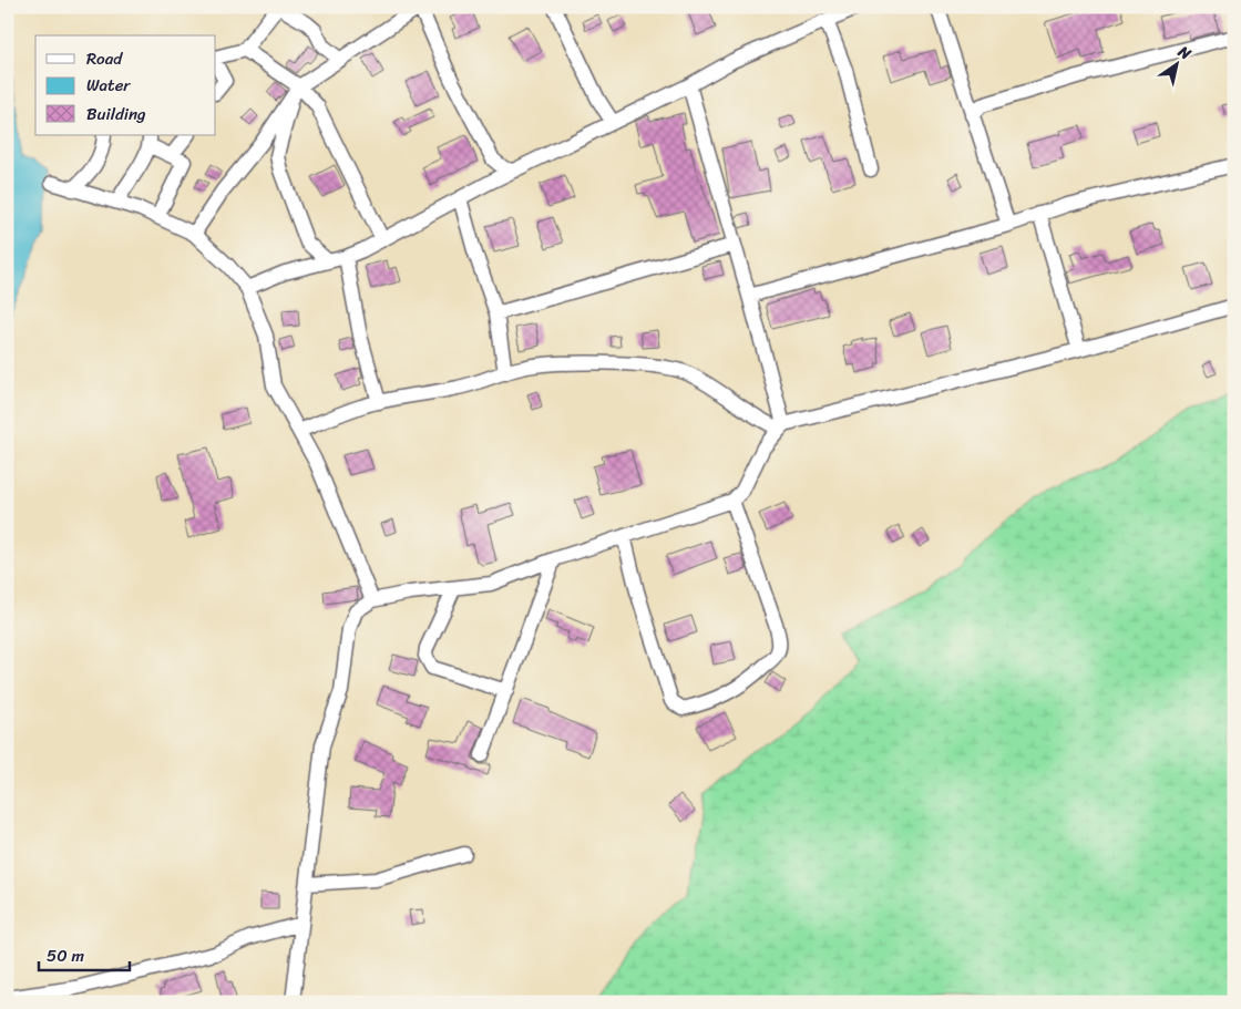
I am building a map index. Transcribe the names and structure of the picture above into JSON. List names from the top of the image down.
{
  "legend": ["Road", "Water", "Building"],
  "scale_bar": "50 m",
  "north": "top right"
}
